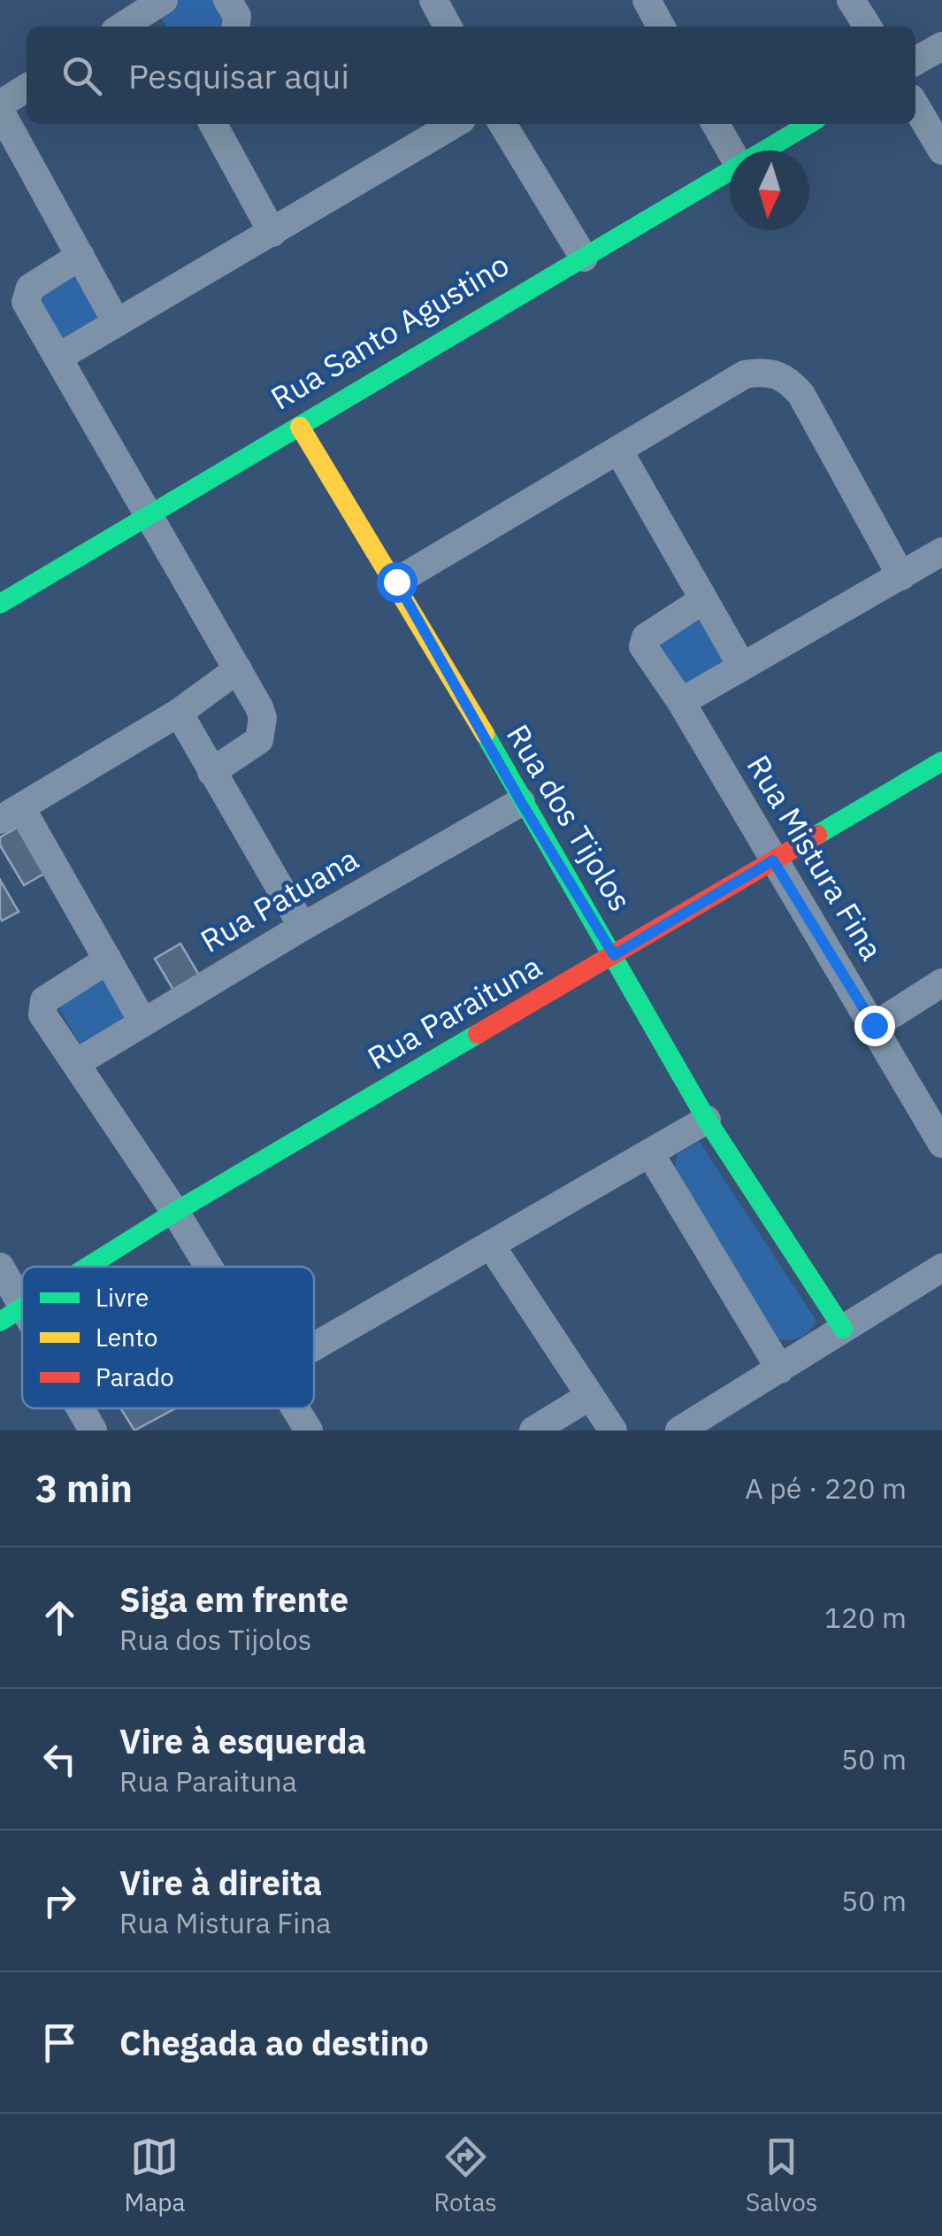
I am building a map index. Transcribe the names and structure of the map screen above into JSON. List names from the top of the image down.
{
  "streets": {
    "street": [
      "Rua Santo Agustino",
      "Rua dos Tijolos",
      "Rua Mistura Fina",
      "Rua Patuana",
      "Rua Paraituna"
    ]
  },
  "crossings": [
    ["Rua Santo Agustino", "Rua dos Tijolos"],
    ["Rua dos Tijolos", "Rua Patuana"],
    ["Rua dos Tijolos", "Rua Paraituna"],
    ["Rua Mistura Fina", "Rua Paraituna"]
  ],
  "legend": ["Livre", "Lento", "Parado"],
  "north": "bottom",
  "page": {
    "search": "Pesquisar aqui",
    "heading": ["3 min", "A pé · 220 m"],
    "list": [
      ["Siga em frente", "Rua dos Tijolos", "120 m"],
      ["Vire à esquerda", "Rua Paraituna", "50 m"],
      ["Vire à direita", "Rua Mistura Fina", "50 m"],
      "Chegada ao destino"
    ],
    "nav": ["Mapa", "Rotas", "Salvos"]
  }
}
